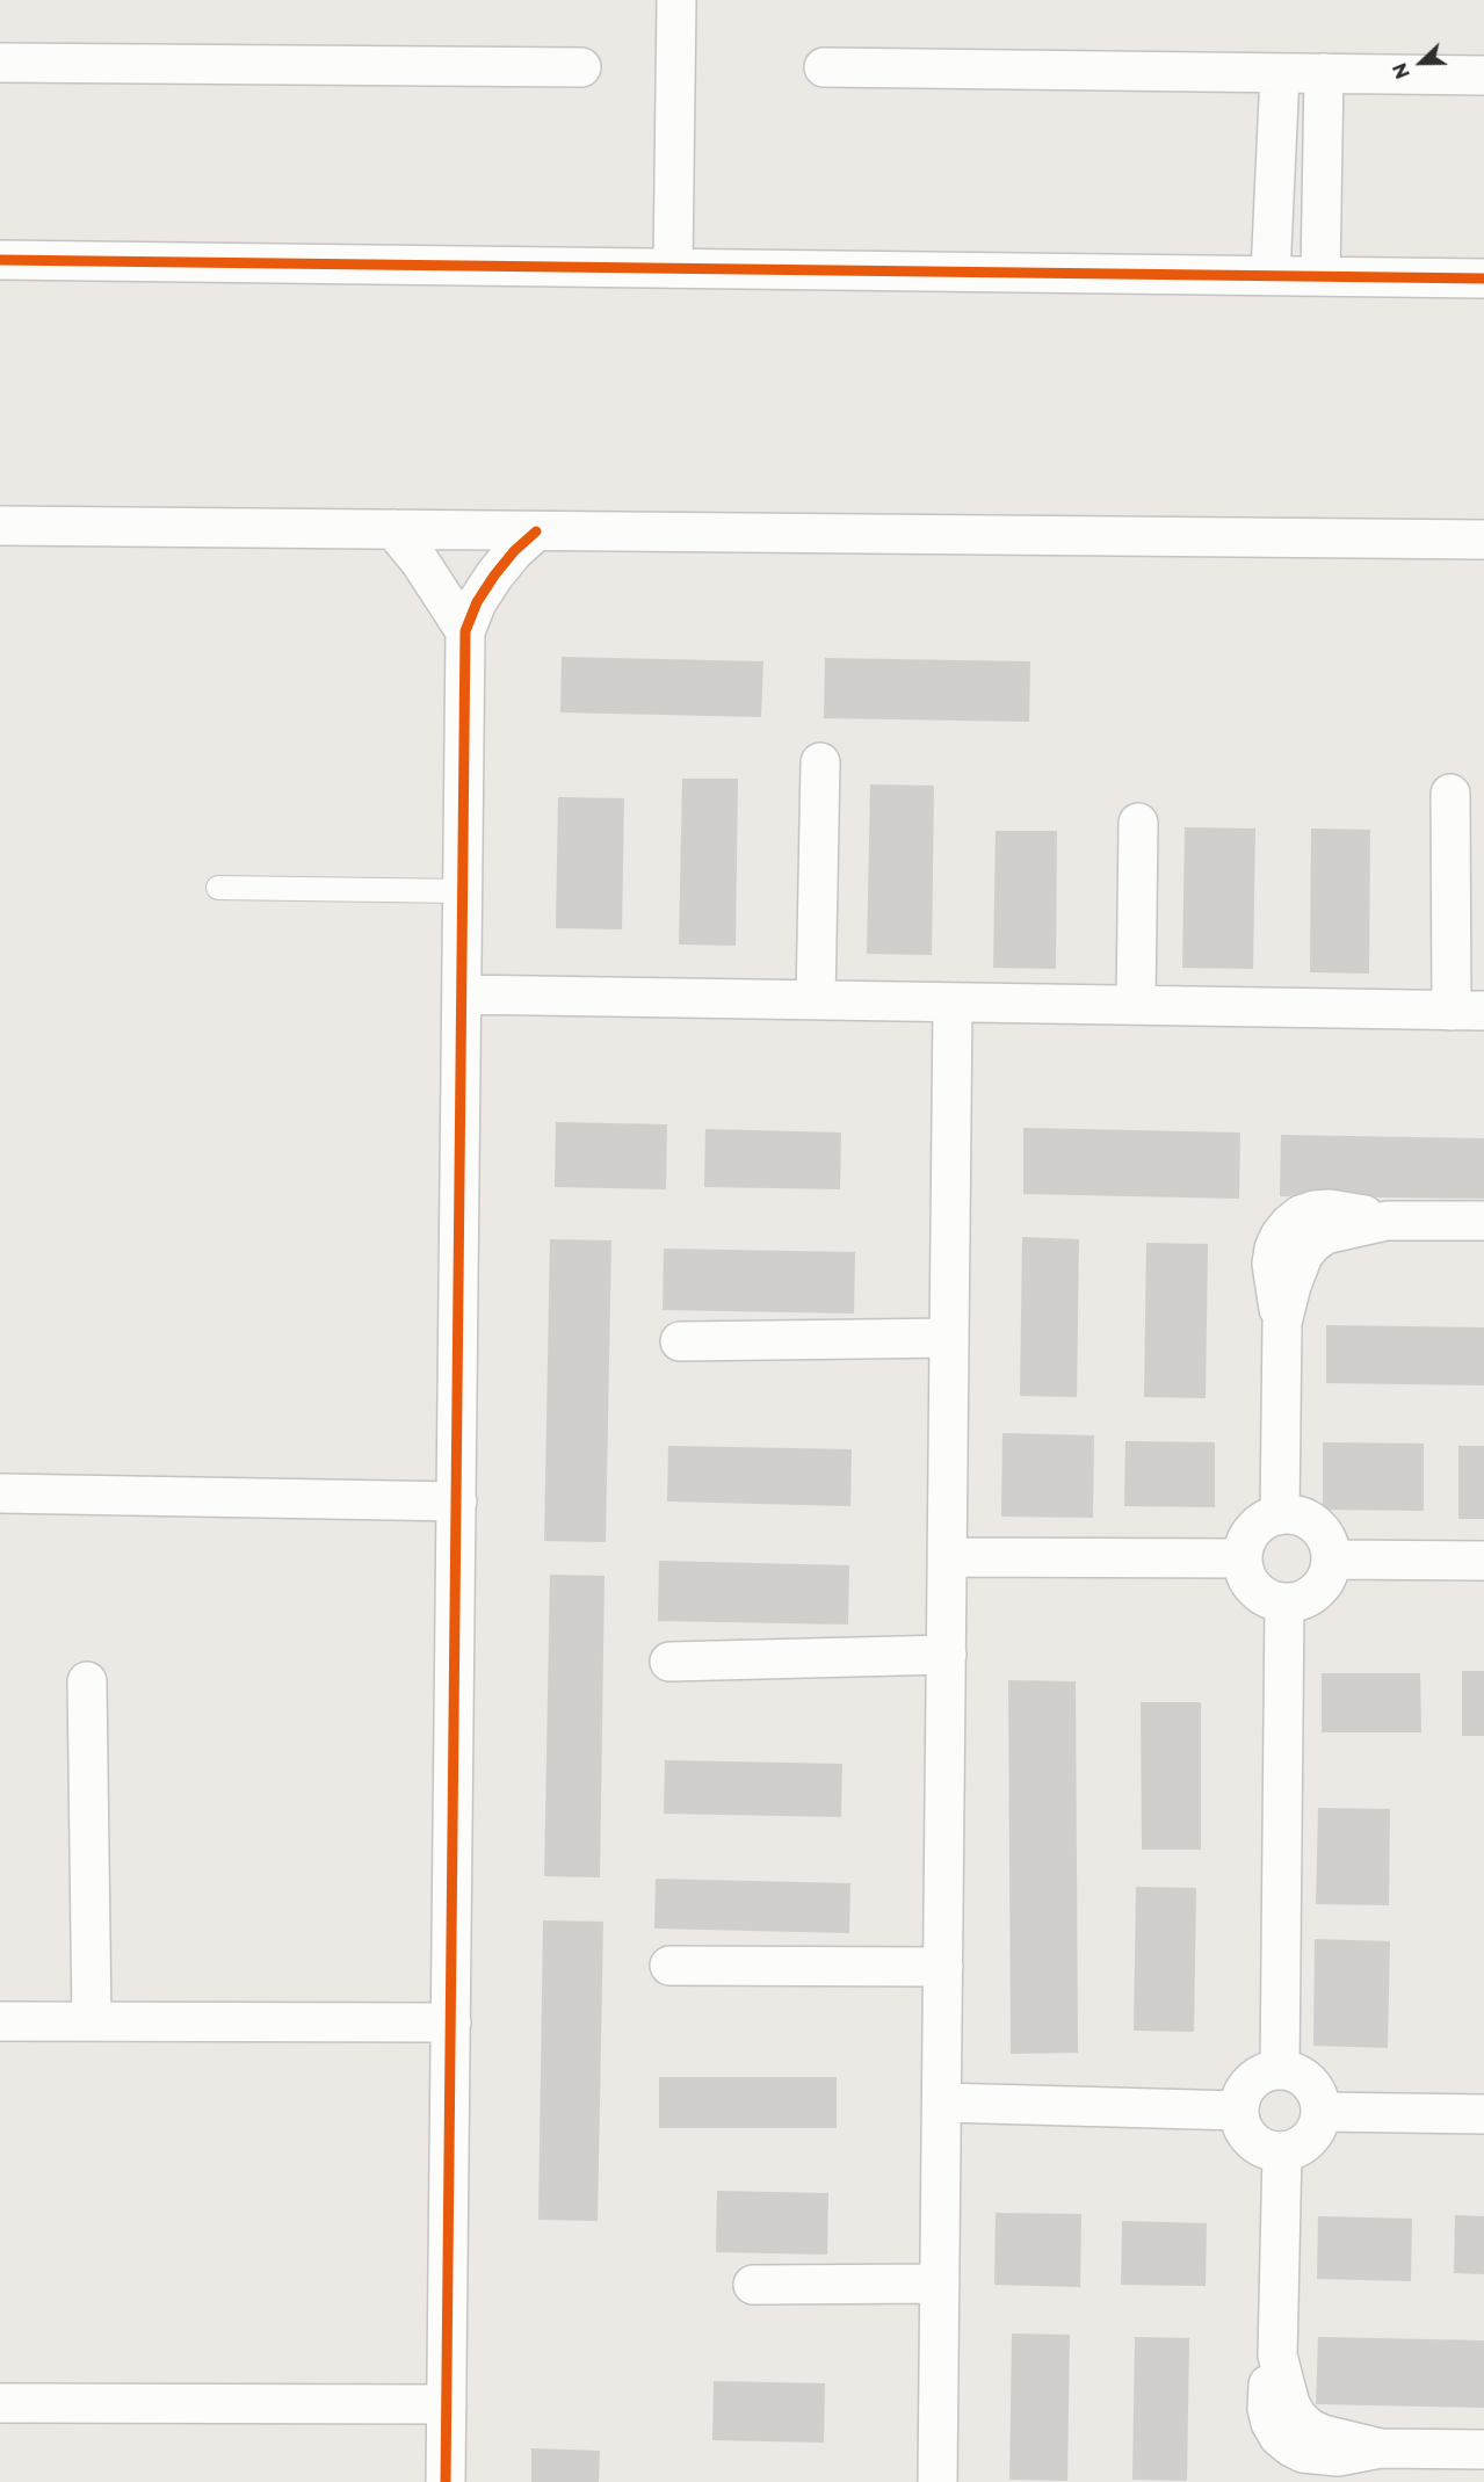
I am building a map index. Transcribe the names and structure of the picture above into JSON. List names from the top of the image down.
{
  "north": "left"
}
